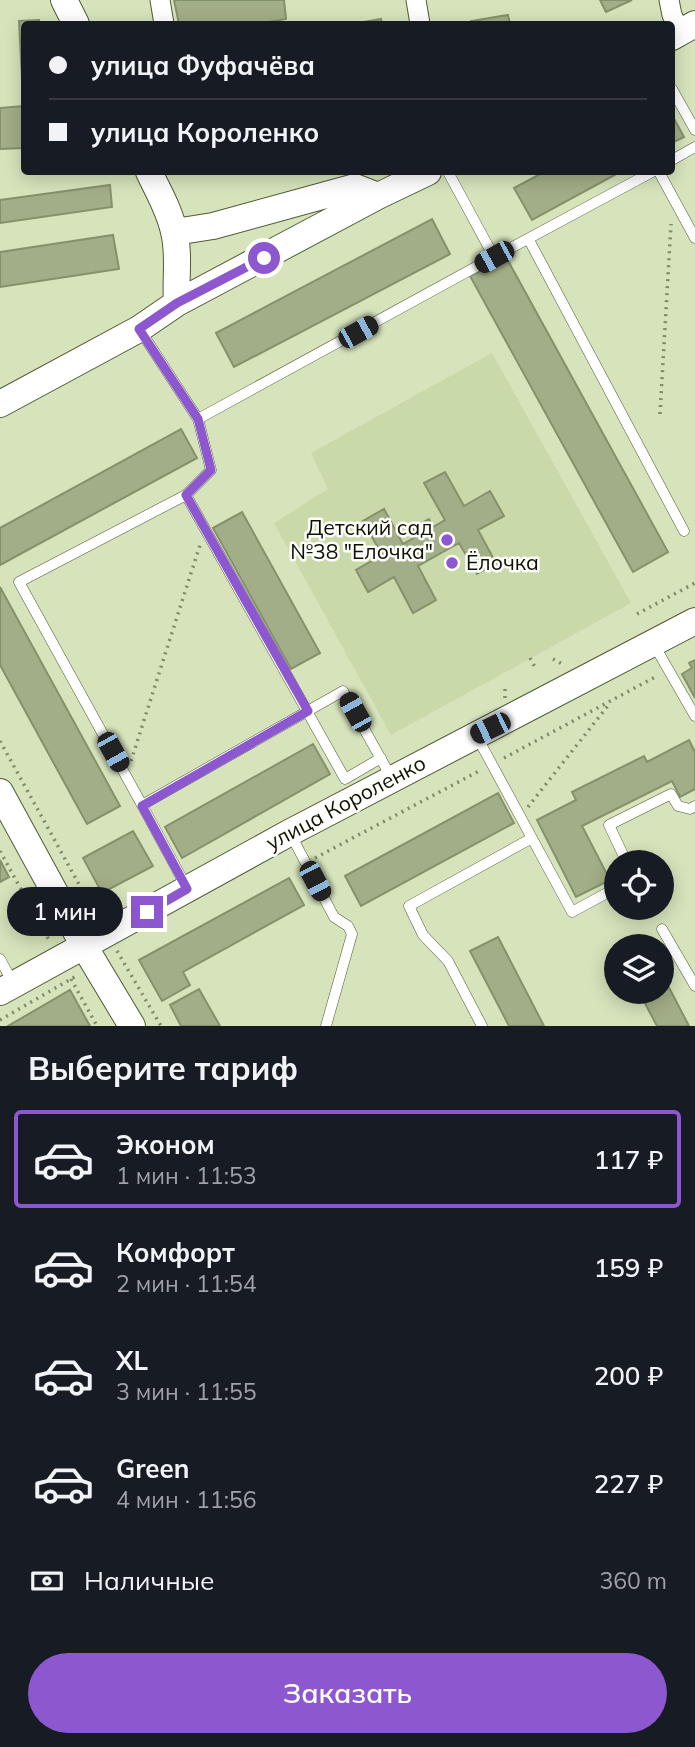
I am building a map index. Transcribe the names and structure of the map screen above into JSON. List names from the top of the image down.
{
  "streets": {
    "street": ["улица Короленко"]
  },
  "places": ["Детский сад №38 \"Елочка\"", "Ёлочка"],
  "page": {
    "banner": ["улица Фуфачёва", "улица Короленко"],
    "bubble": "1 мин",
    "heading": "Выберите тариф",
    "list": [
      {
        "name": "Эконом",
        "note": "1 мин · 11:53",
        "value": "117 ₽"
      },
      {
        "name": "Комфорт",
        "note": "2 мин · 11:54",
        "value": "159 ₽"
      },
      {
        "name": "XL",
        "note": "3 мин · 11:55",
        "value": "200 ₽"
      },
      {
        "name": "Green",
        "note": "4 мин · 11:56",
        "value": "227 ₽"
      }
    ],
    "pay": ["Наличные", "360 m"],
    "buttons": "Заказать"
  }
}
